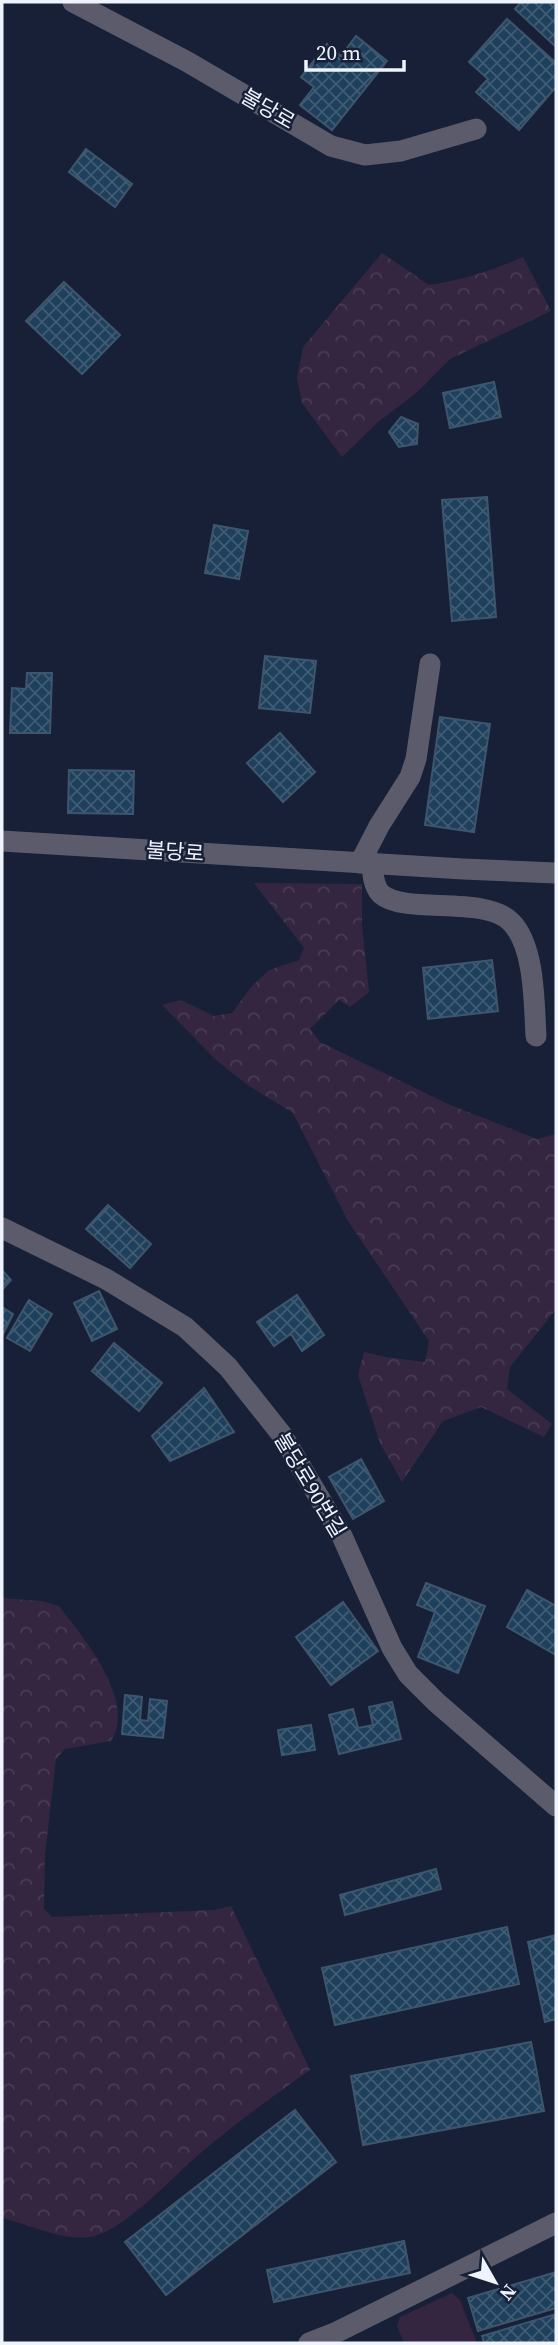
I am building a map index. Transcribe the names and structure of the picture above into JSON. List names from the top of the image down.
{
  "streets": {
    "lane": ["불당로", "불당로90번길"]
  },
  "scale_bar": "20 m",
  "north": "bottom right"
}
